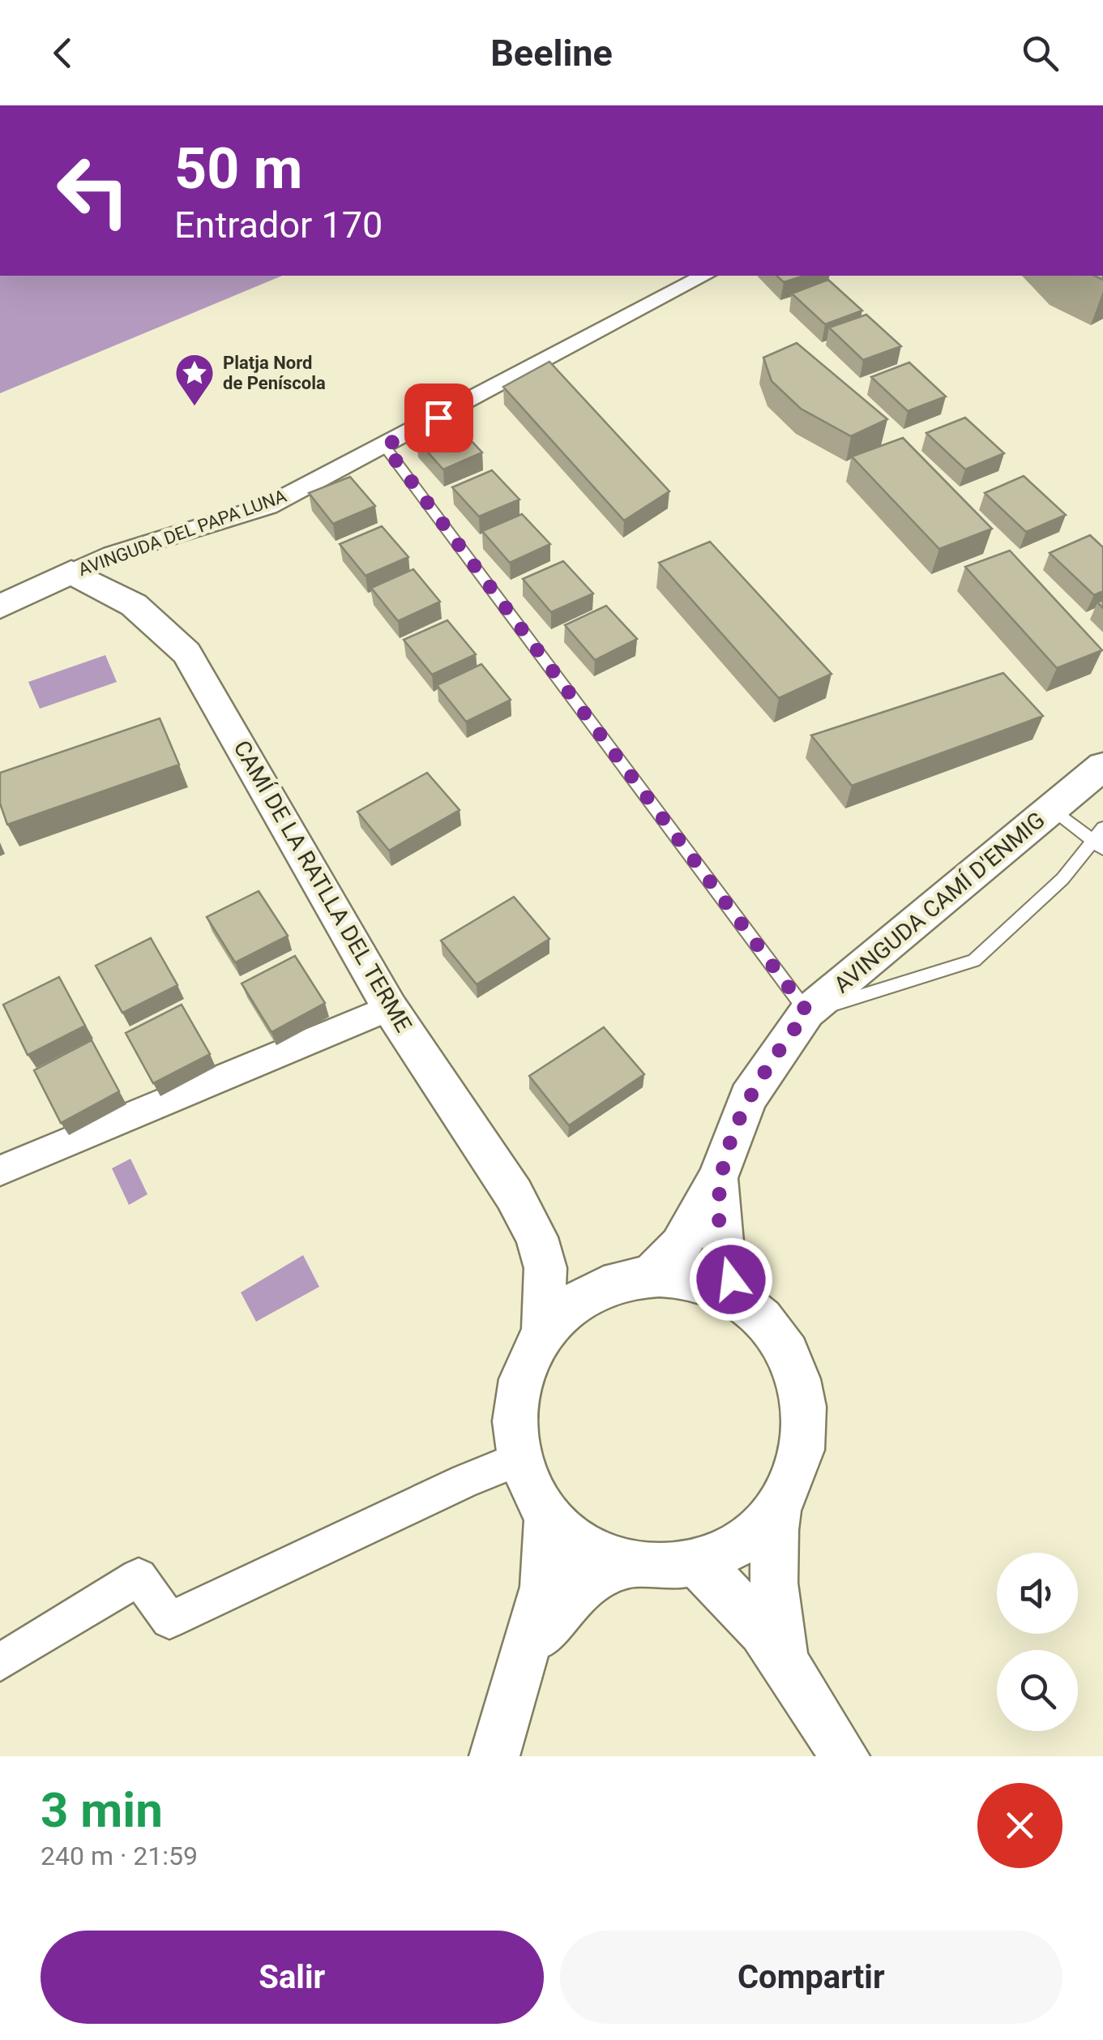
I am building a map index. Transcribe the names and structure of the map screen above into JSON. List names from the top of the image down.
{
  "streets": {
    "street": ["AVINGUDA DEL PAPA LUNA", "CAMÍ DE LA RATLLA DEL TERME", "AVINGUDA CAMÍ D'ENMIG"]
  },
  "crossings": [
    ["AVINGUDA DEL PAPA LUNA", "CAMÍ DE LA RATLLA DEL TERME"],
    ["CAMÍ DE LA RATLLA DEL TERME", "AVINGUDA CAMÍ D'ENMIG"]
  ],
  "places": {
    "place": ["Platja Nord de Peníscola"]
  },
  "page": {
    "header": "Beeline",
    "turn": ["50 m", "Entrador 170"],
    "heading": ["3 min", "240 m · 21:59"],
    "buttons": ["Salir", "Compartir"]
  }
}
